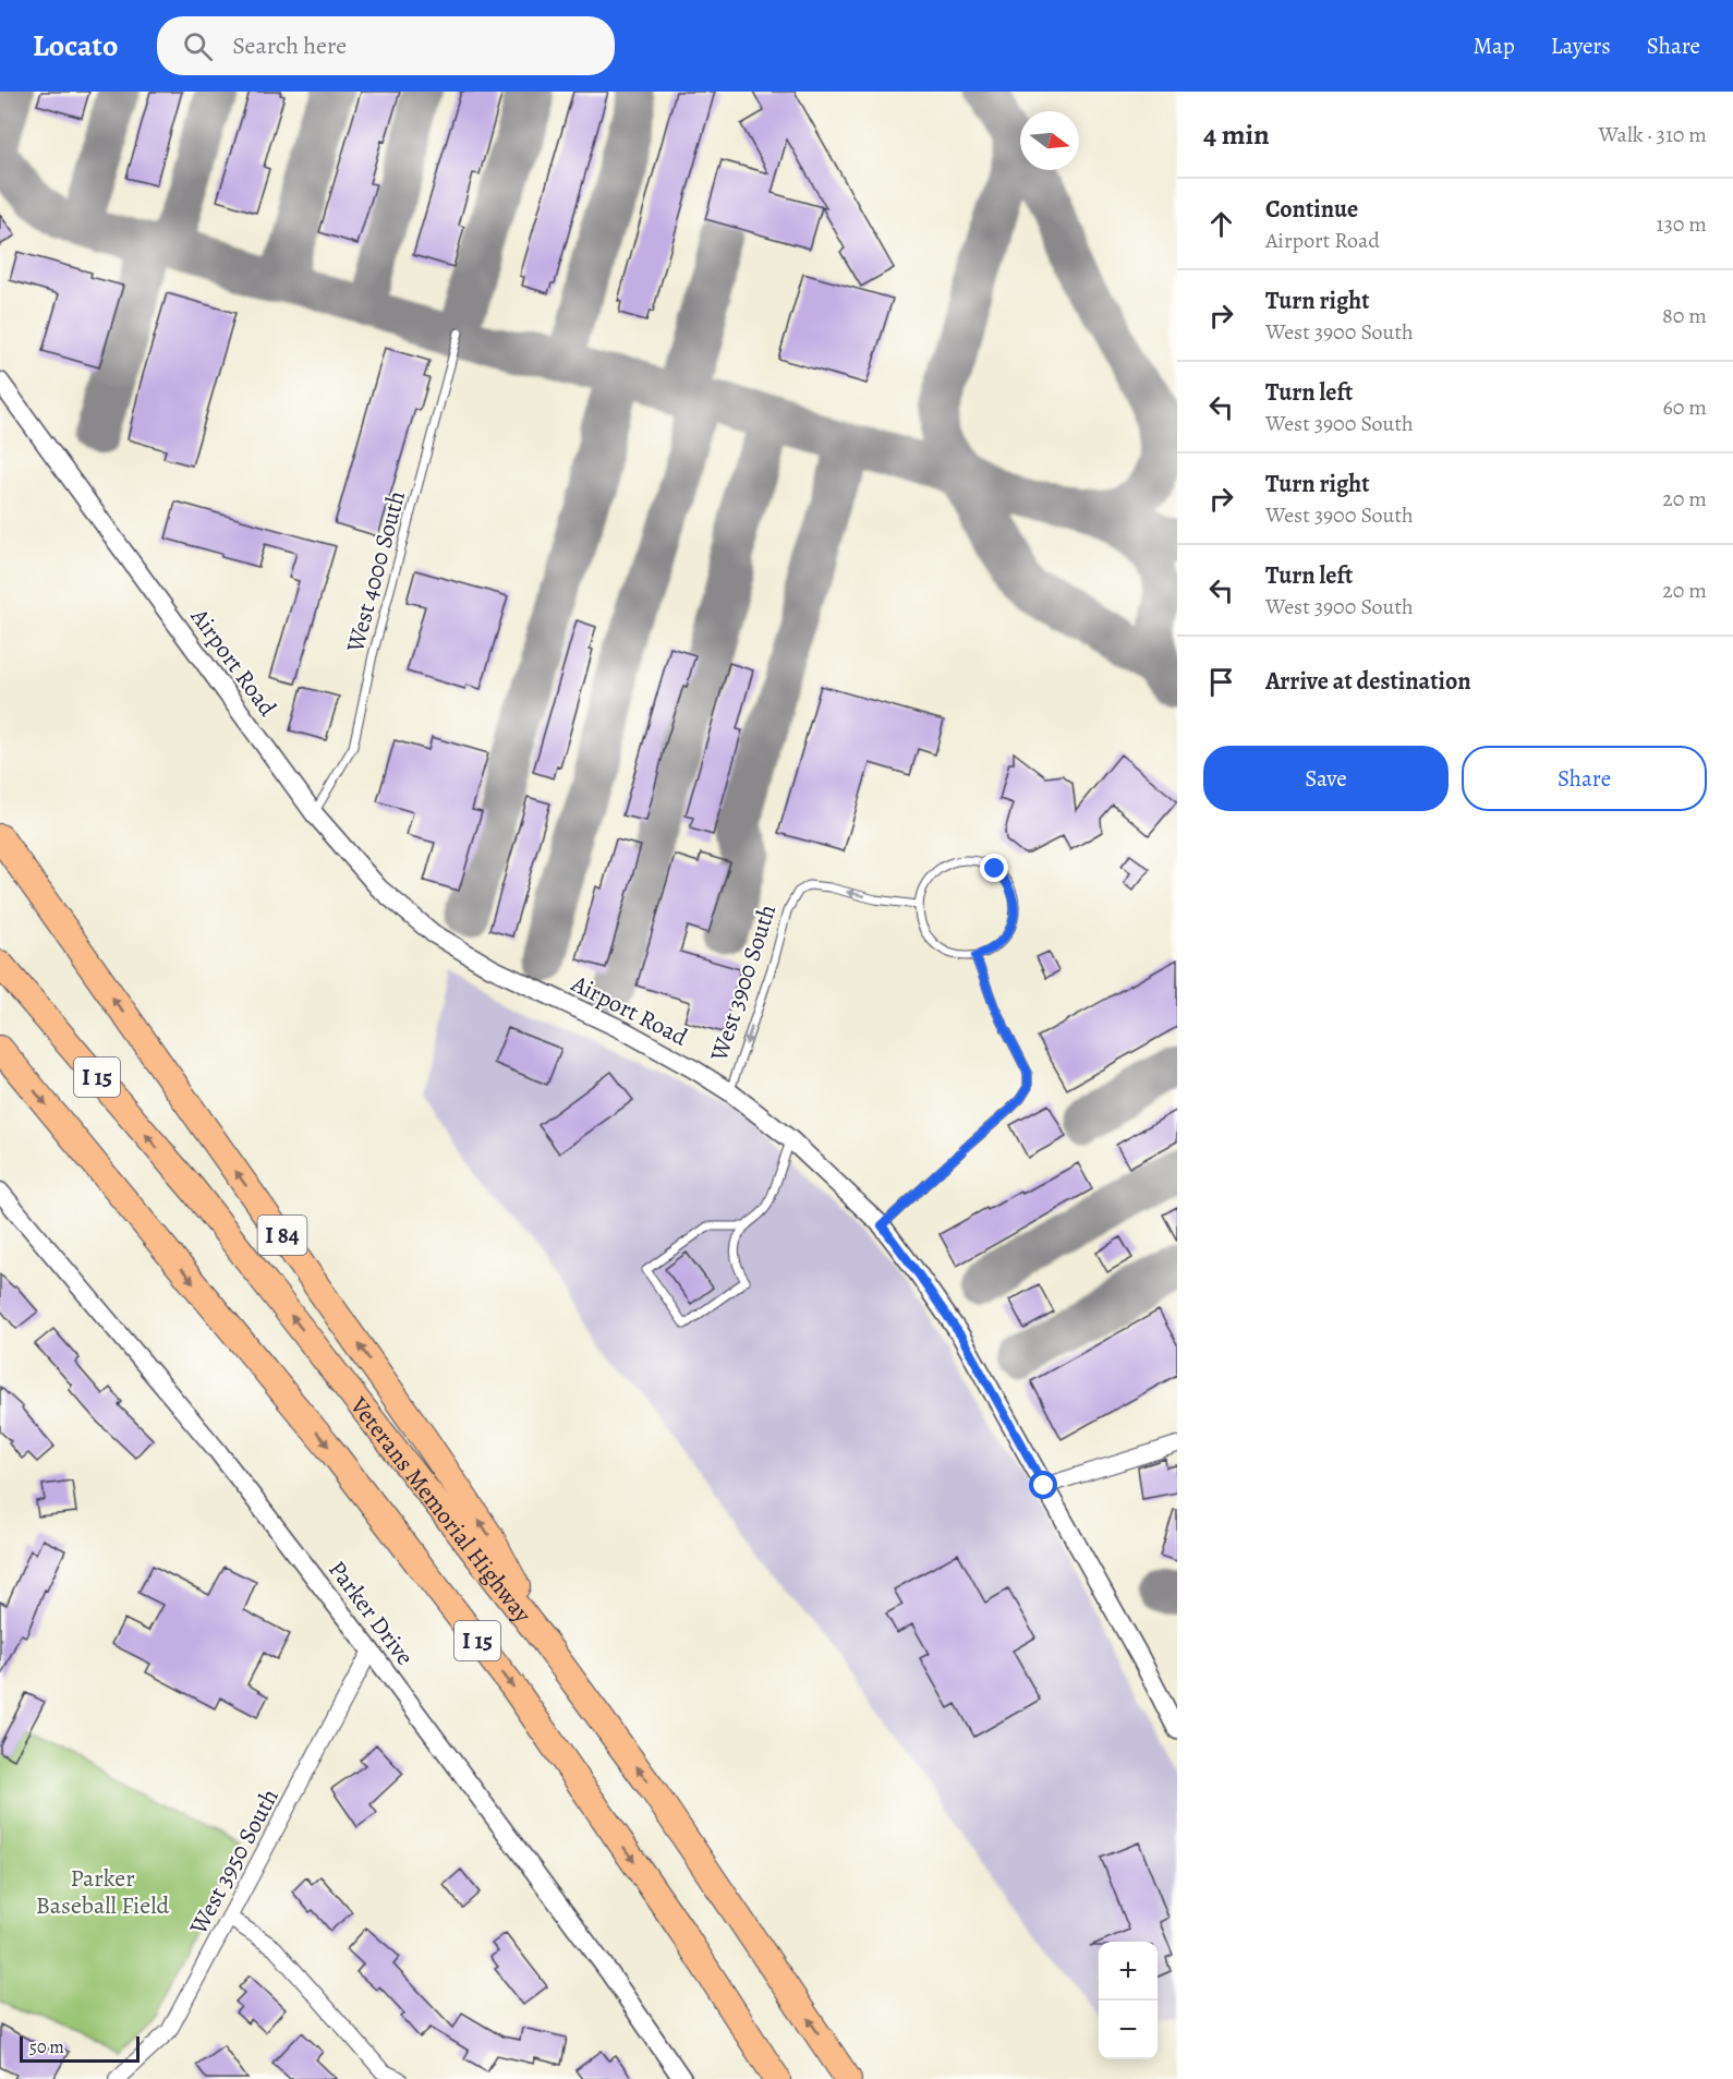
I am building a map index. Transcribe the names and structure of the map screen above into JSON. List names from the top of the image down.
{
  "streets": {
    "highway": ["I 15", "I 84", "Veterans Memorial Highway"],
    "street": ["Airport Road", "Parker Drive", "West 3950 South"],
    "lane": ["West 4000 South", "West 3900 South"]
  },
  "crossings": [
    ["West 4000 South", "Airport Road"],
    ["Airport Road", "West 3900 South"],
    ["I 84", "Veterans Memorial Highway"],
    ["Parker Drive", "West 3950 South"]
  ],
  "parks": ["Parker Baseball Field"],
  "scale_bar": "50 m",
  "north": "right",
  "page": {
    "header": "Locato",
    "search": "Search here",
    "nav": ["Map", "Layers", "Share"],
    "heading": ["4 min", "Walk · 310 m"],
    "list": [
      ["Continue", "Airport Road", "130 m"],
      ["Turn right", "West 3900 South", "80 m"],
      ["Turn left", "West 3900 South", "60 m"],
      ["Turn right", "West 3900 South", "20 m"],
      ["Turn left", "West 3900 South", "20 m"],
      "Arrive at destination"
    ],
    "buttons": ["Save", "Share"],
    "map_buttons": ["+", "−"],
    "scale": "50 m"
  }
}
